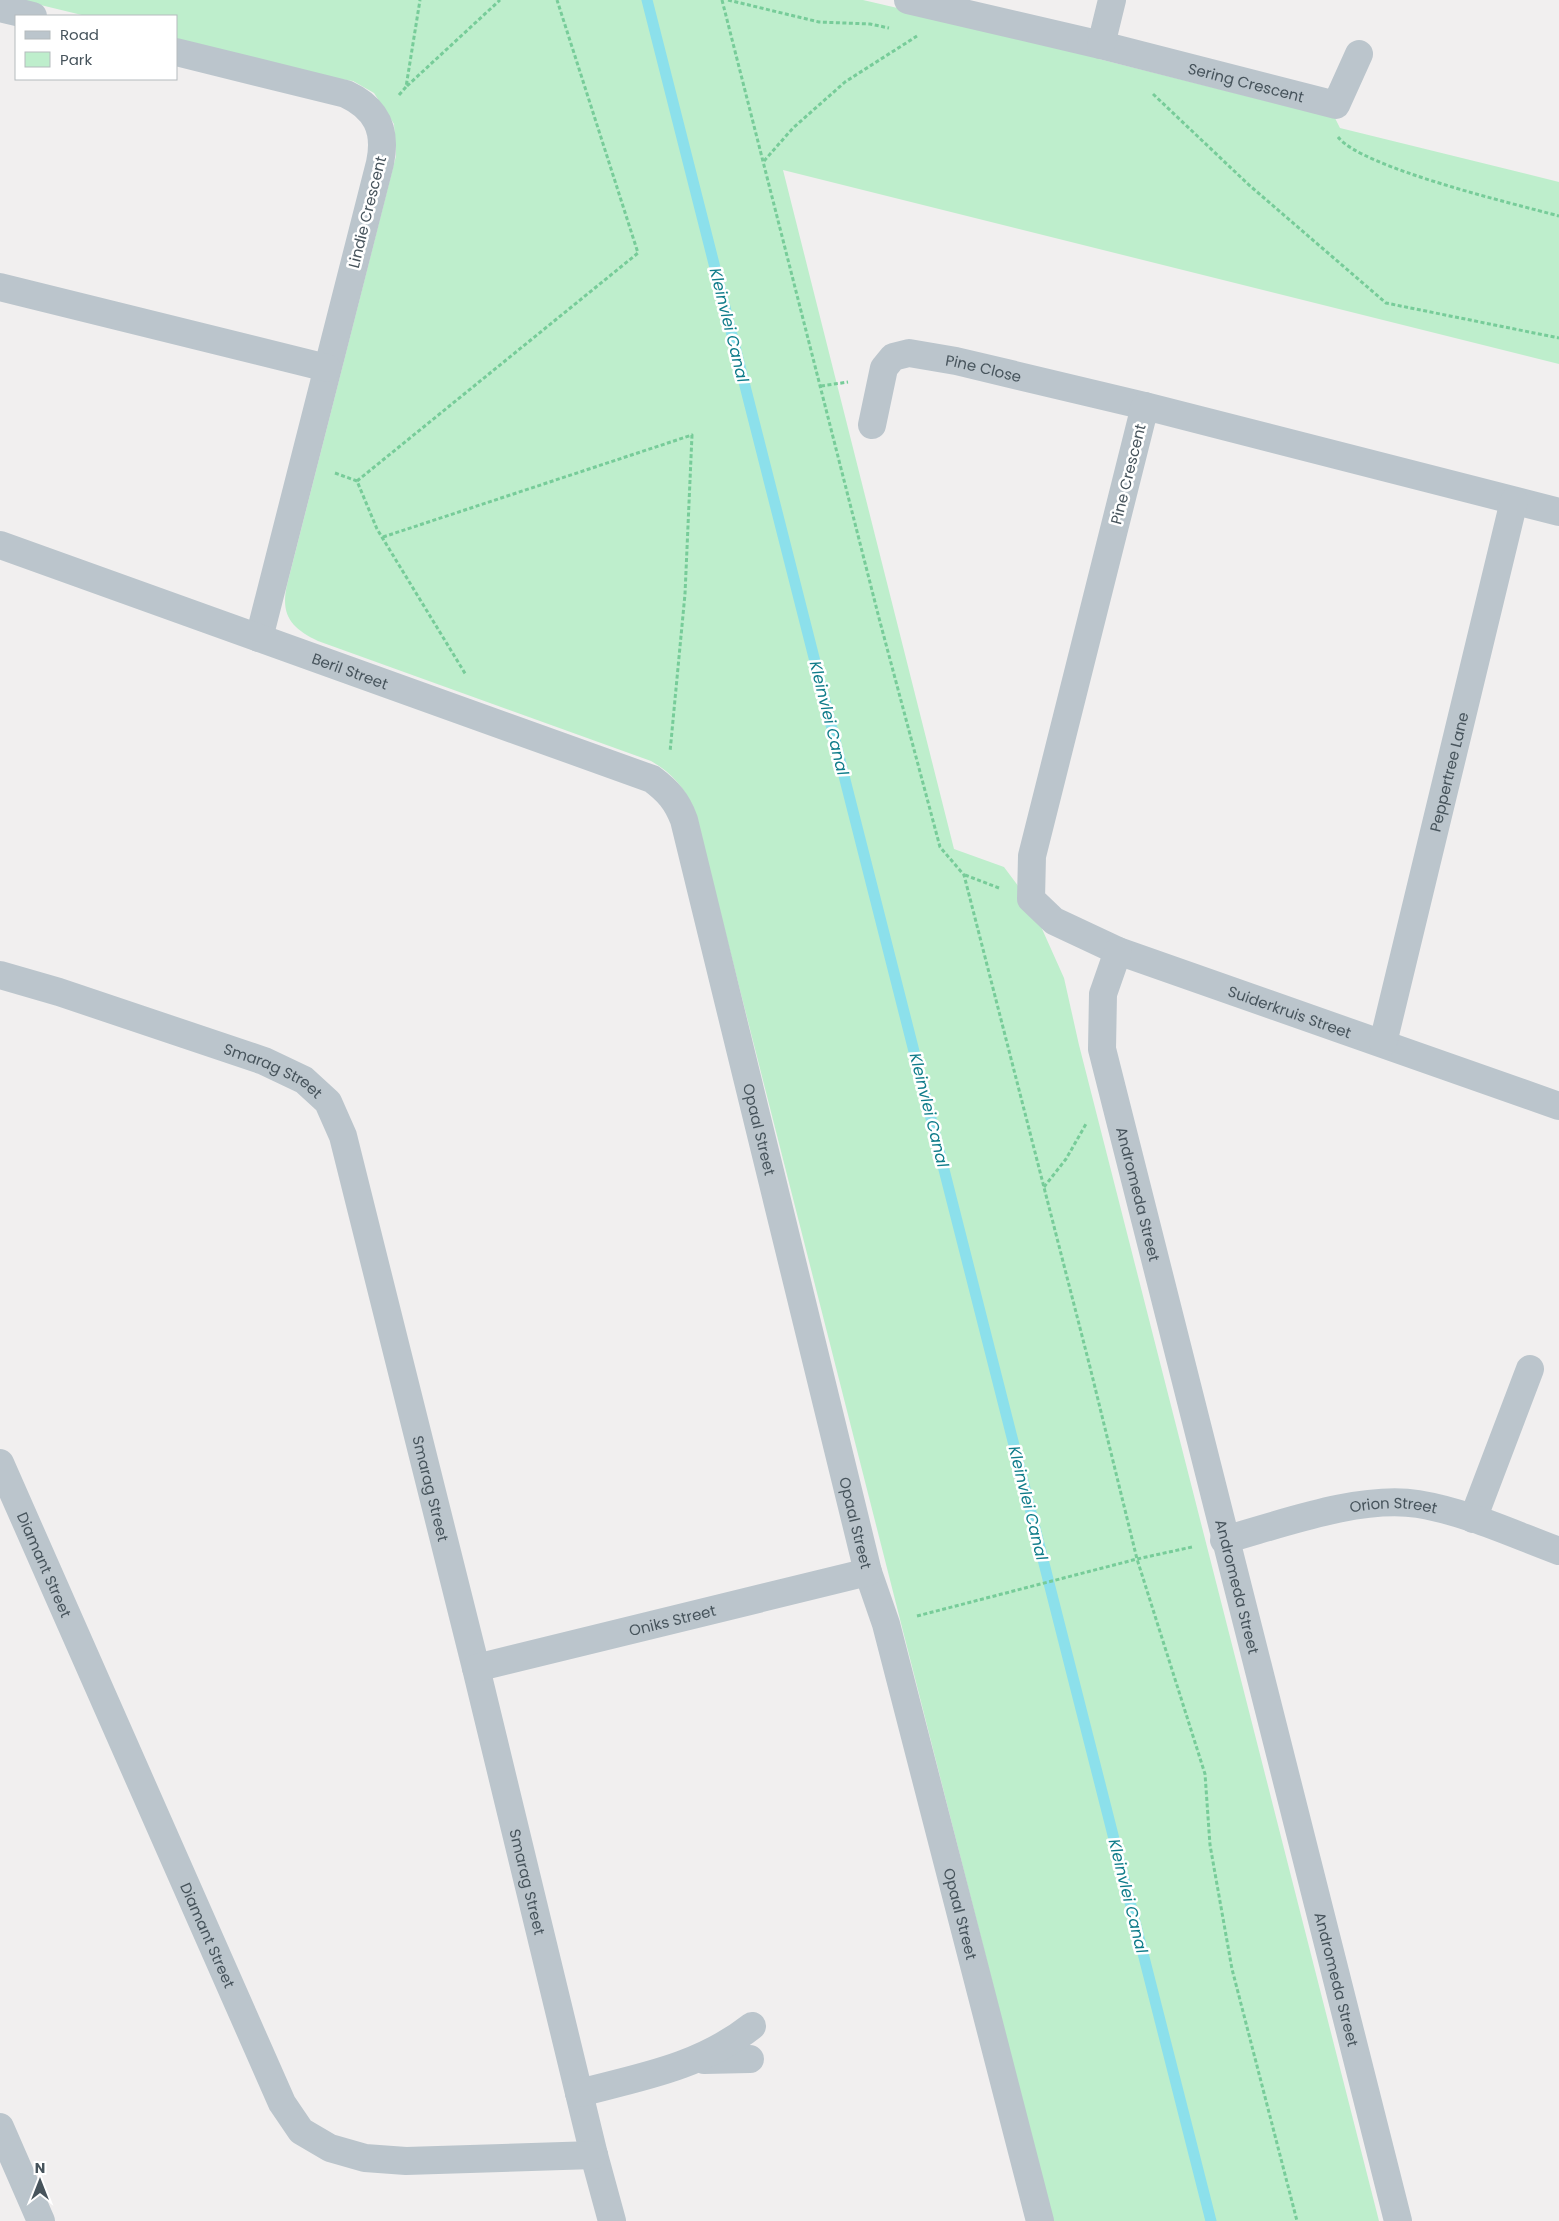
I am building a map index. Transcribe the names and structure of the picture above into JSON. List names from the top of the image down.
{
  "streets": {
    "street": [
      "Sering Crescent",
      "Lindie Crescent",
      "Pine Close",
      "Pine Crescent",
      "Beril Street",
      "Peppertree Lane",
      "Suiderkruis Street",
      "Smarag Street",
      "Opaal Street",
      "Andromeda Street",
      "Orion Street",
      "Diamant Street",
      "Oniks Street"
    ]
  },
  "crossings": [
    ["Lindie Crescent", "Beril Street"],
    ["Pine Close", "Pine Crescent"],
    ["Pine Crescent", "Peppertree Lane"],
    ["Pine Crescent", "Suiderkruis Street"],
    ["Beril Street", "Opaal Street"],
    ["Peppertree Lane", "Suiderkruis Street"],
    ["Suiderkruis Street", "Andromeda Street"],
    ["Smarag Street", "Diamant Street"],
    ["Smarag Street", "Oniks Street"],
    ["Opaal Street", "Oniks Street"],
    ["Andromeda Street", "Orion Street"]
  ],
  "water": ["Kleinvlei Canal"],
  "legend": ["Road", "Park"],
  "north": "top"
}
